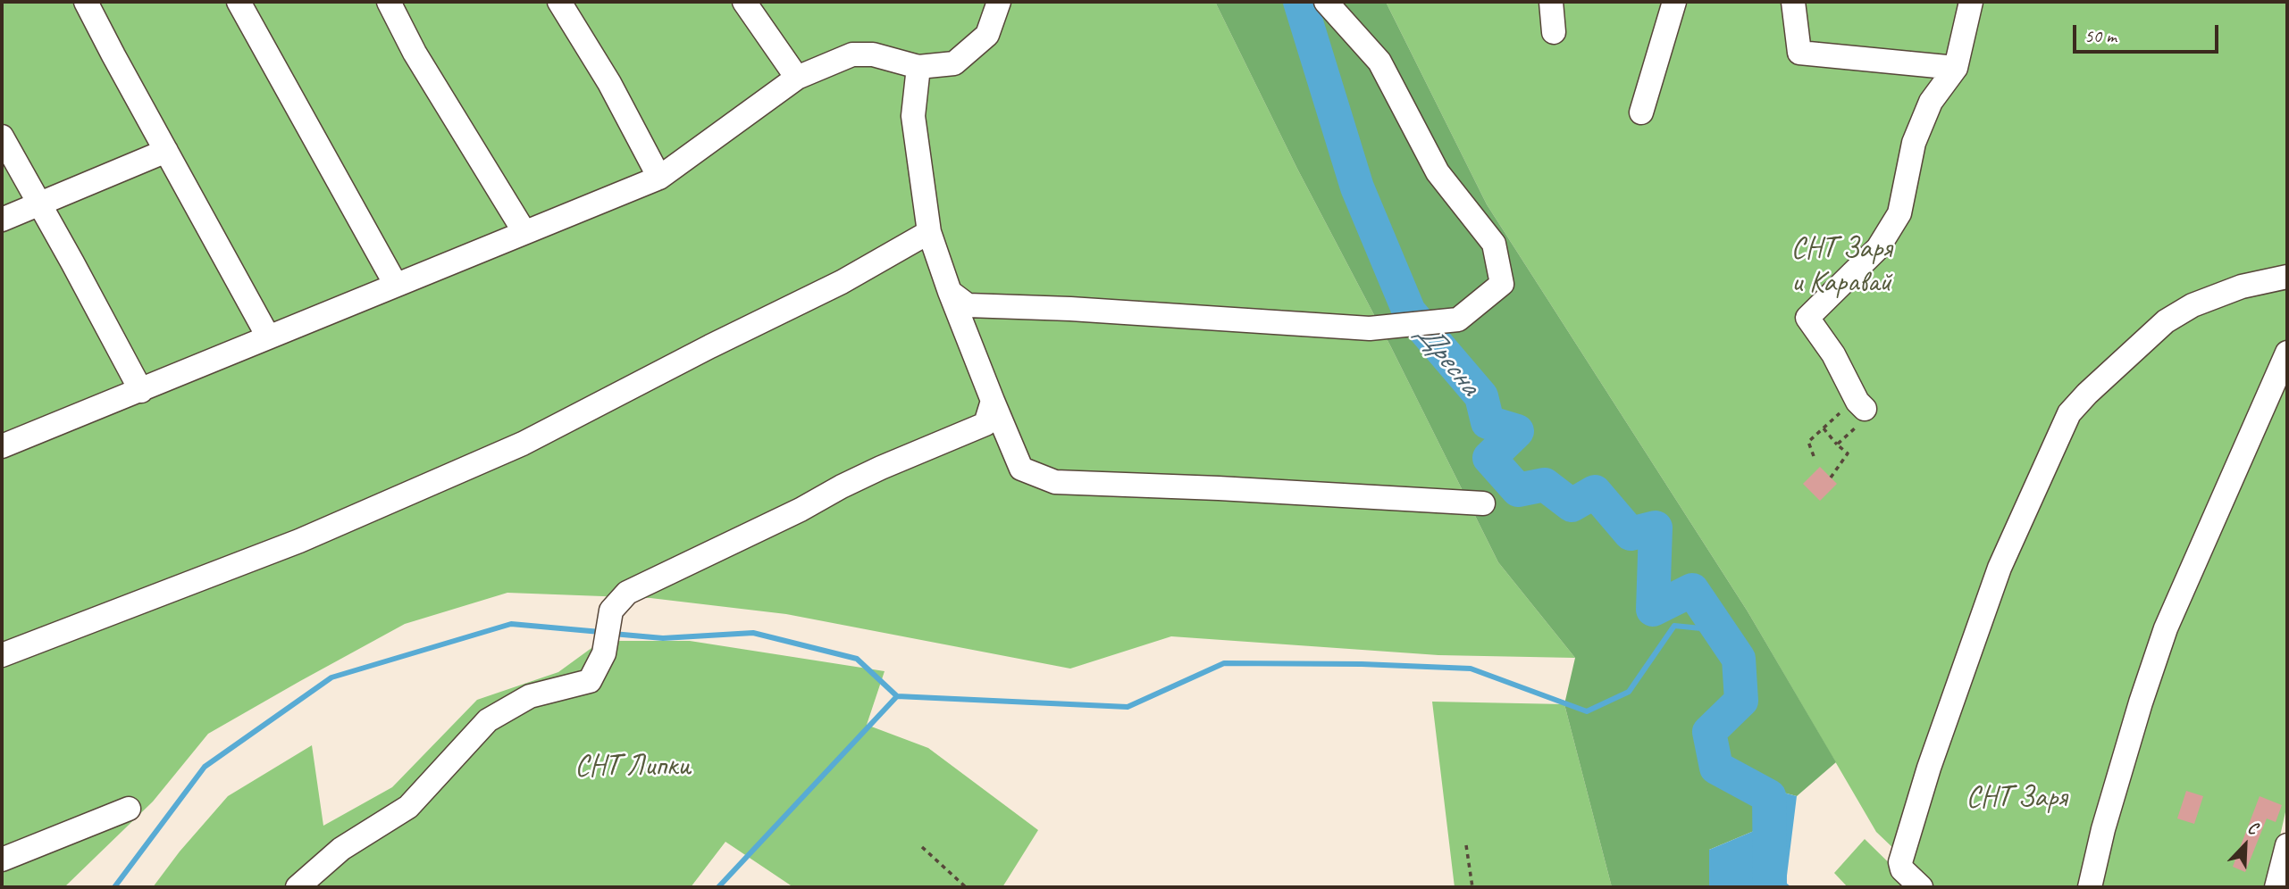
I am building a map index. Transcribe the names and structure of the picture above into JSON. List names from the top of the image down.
{
  "water": ["Дресна"],
  "parks": ["СНТ Заря и Каравай", "СНТ Липки", "СНТ Заря"],
  "scale_bar": "50 m",
  "north": "top right"
}
